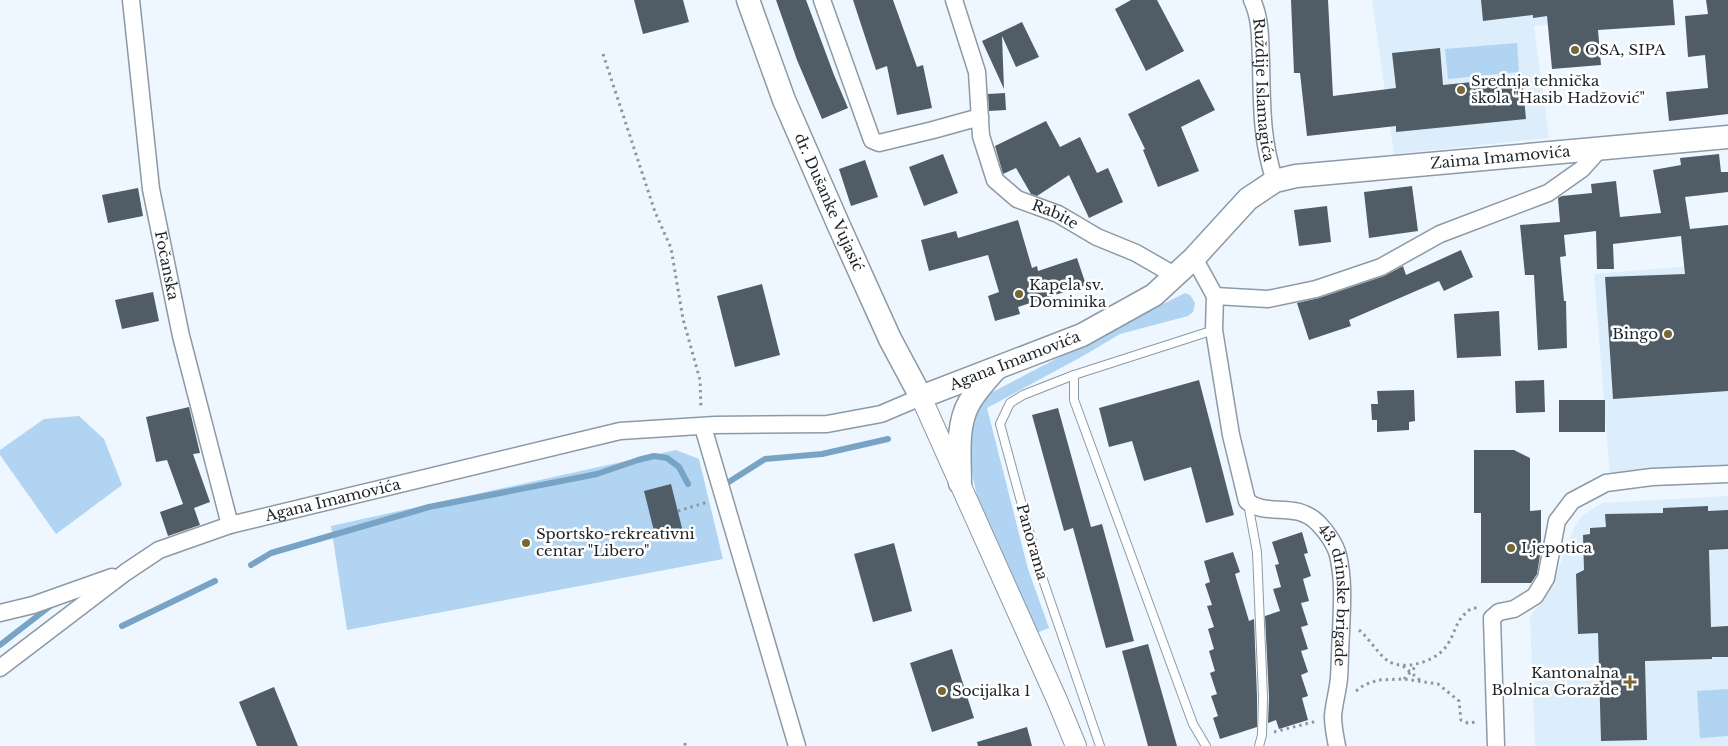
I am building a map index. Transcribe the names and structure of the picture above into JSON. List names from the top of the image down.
{
  "streets": {
    "main road": ["Zaima Imamovića", "dr. Dušanke Vujasić", "Agana Imamovića"],
    "street": [
      "Ruždije Islamagića",
      "Rabite",
      "Fočanska",
      "43. drinske brigade"
    ],
    "lane": ["Panorama"]
  },
  "crossings": [
    ["Ruždije Islamagića", "Zaima Imamovića"],
    ["Ruždije Islamagića", "Agana Imamovića"],
    ["Zaima Imamovića", "Agana Imamovića"],
    ["dr. Dušanke Vujasić", "Agana Imamovića"],
    ["Rabite", "Agana Imamovića"],
    ["Fočanska", "Agana Imamovića"]
  ],
  "places": {
    "other": [
      "OSA, SIPA",
      "Srednja tehnička škola \"Hasib Hadžović\"",
      "Kapela sv. Dominika",
      "Bingo",
      "Sportsko-rekreativni centar \"Libero\"",
      "Ljepotica",
      "Socijalka 1"
    ],
    "health": ["Kantonalna Bolnica Goražde"]
  }
}
